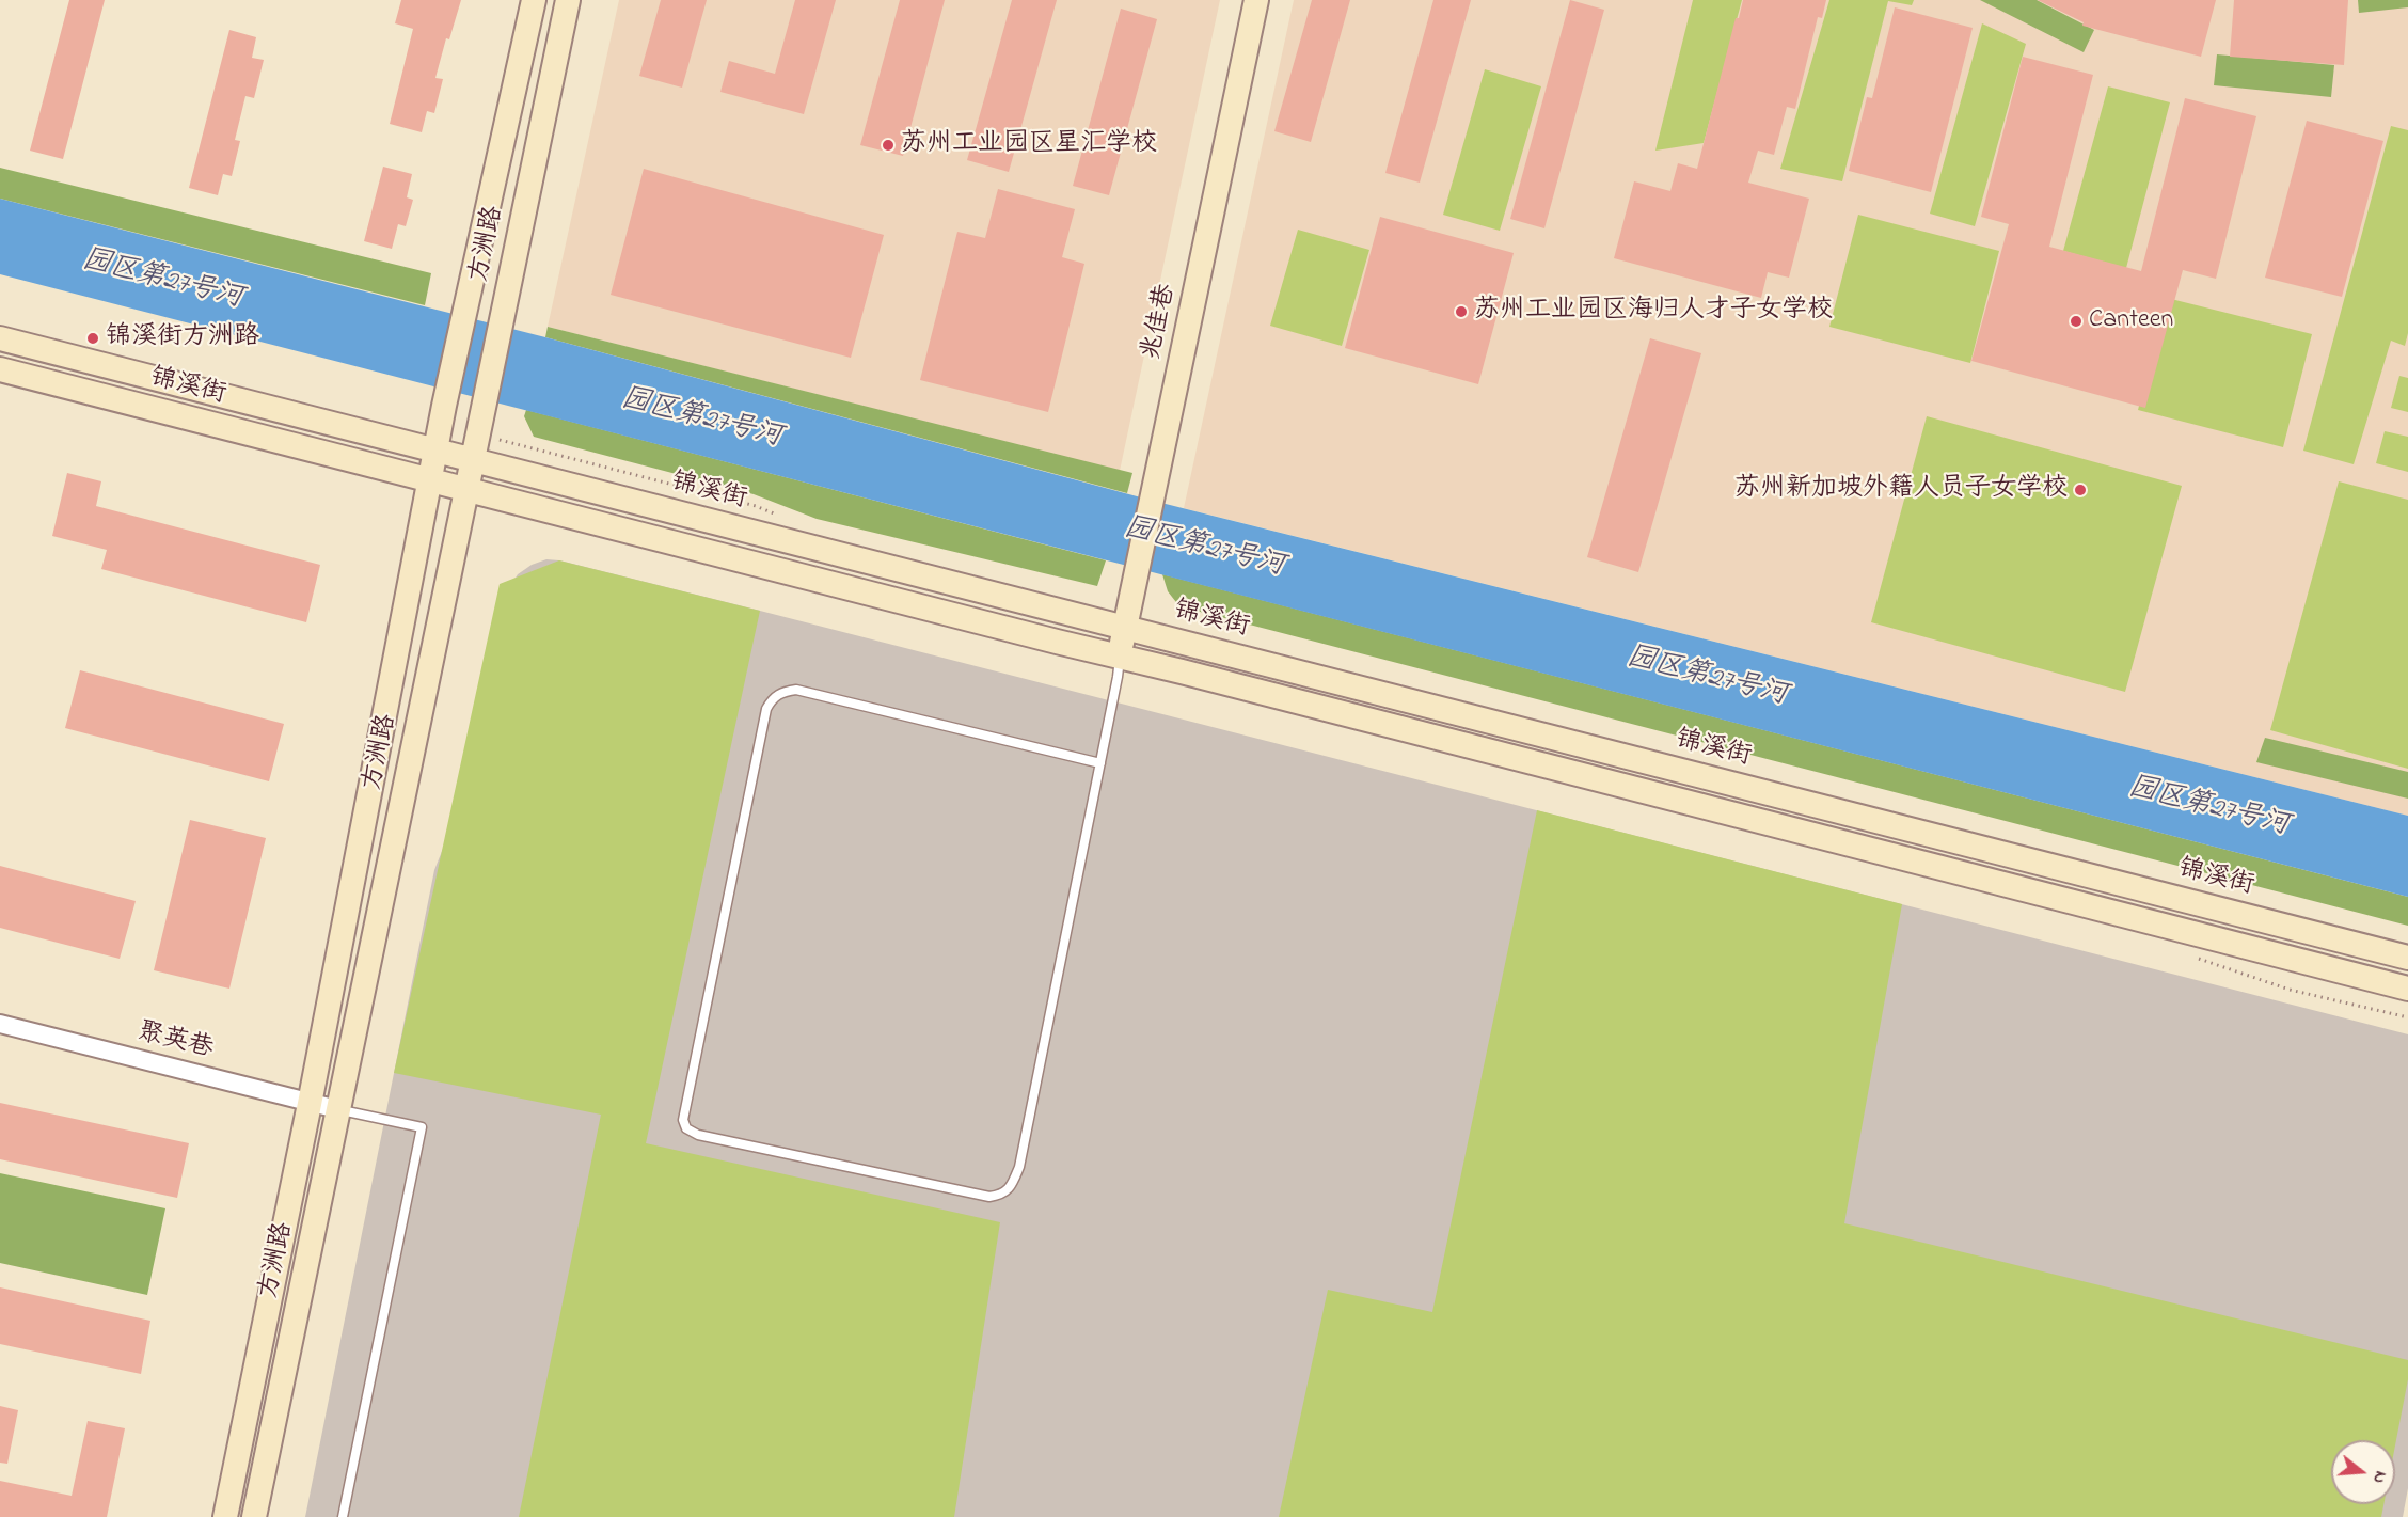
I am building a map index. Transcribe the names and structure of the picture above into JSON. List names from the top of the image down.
{
  "streets": {
    "main road": ["方洲路", "兆佳巷", "锦溪街"],
    "street": ["聚英巷"]
  },
  "crossings": [
    ["方洲路", "锦溪街"],
    ["方洲路", "聚英巷"],
    ["兆佳巷", "锦溪街"]
  ],
  "water": ["园区第27号河"],
  "places": [
    "苏州工业园区星汇学校",
    "苏州工业园区海归人才子女学校",
    "Canteen",
    "锦溪街方洲路",
    "苏州新加坡外籍人员子女学校"
  ],
  "north": "right"
}
